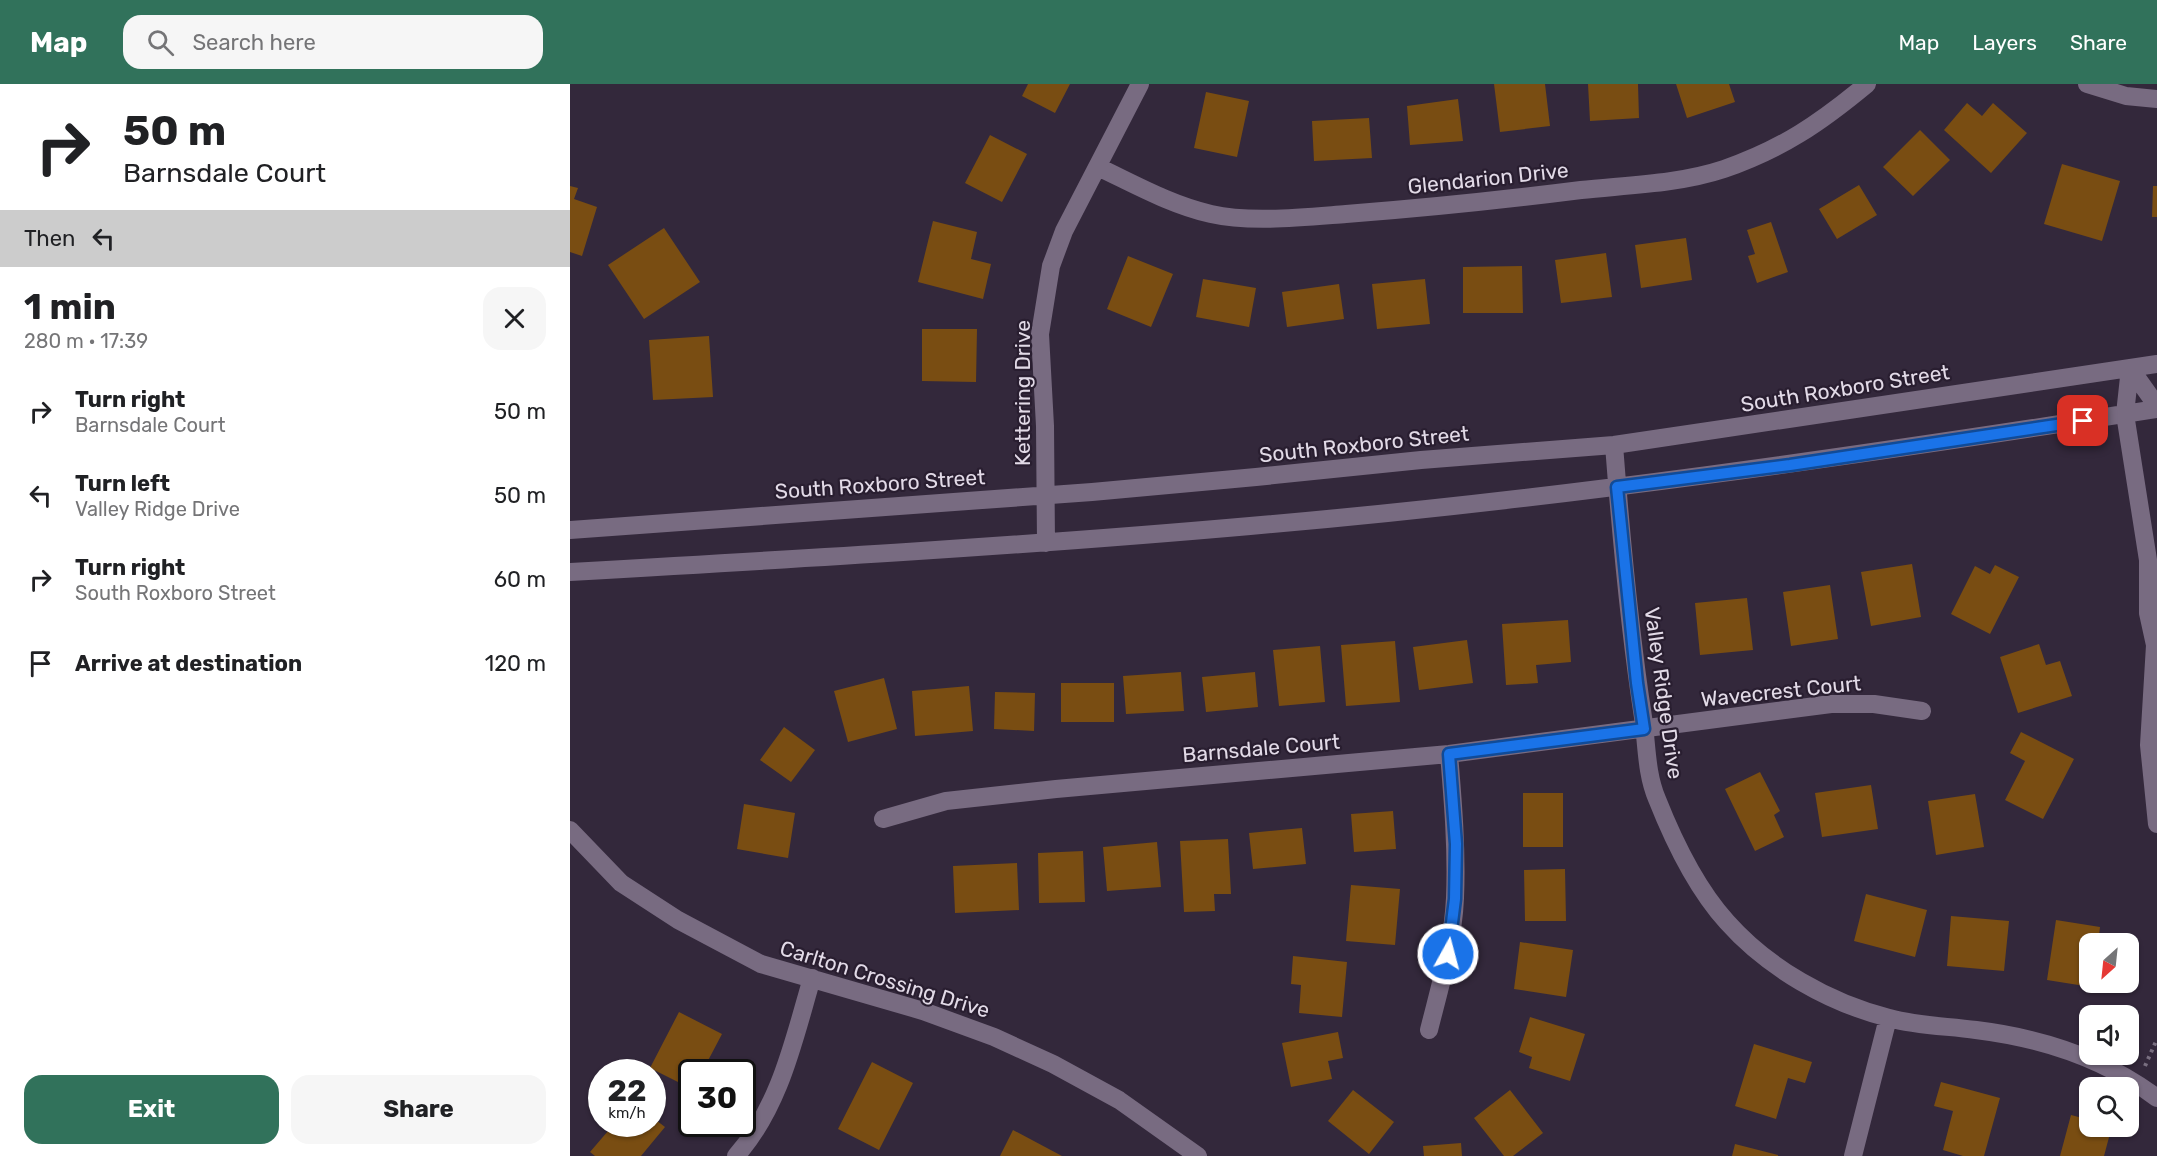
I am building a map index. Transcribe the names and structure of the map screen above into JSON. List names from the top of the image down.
{
  "streets": {
    "street": [
      "Glendarion Drive",
      "South Roxboro Street",
      "Kettering Drive",
      "Wavecrest Court",
      "Valley Ridge Drive",
      "Barnsdale Court",
      "Carlton Crossing Drive"
    ]
  },
  "crossings": [
    ["Glendarion Drive", "Kettering Drive"],
    ["South Roxboro Street", "Kettering Drive"],
    ["South Roxboro Street", "Valley Ridge Drive"],
    ["Wavecrest Court", "Valley Ridge Drive"],
    ["Wavecrest Court", "Barnsdale Court"],
    ["Valley Ridge Drive", "Barnsdale Court"]
  ],
  "north": "bottom left",
  "page": {
    "header": "Map",
    "search": "Search here",
    "nav": ["Map", "Layers", "Share"],
    "turn": ["50 m", "Barnsdale Court"],
    "then": "Then",
    "heading": ["1 min", "280 m · 17:39"],
    "list": [
      {
        "name": "Turn right",
        "note": "Barnsdale Court",
        "value": "50 m"
      },
      {
        "name": "Turn left",
        "note": "Valley Ridge Drive",
        "value": "50 m"
      },
      {
        "name": "Turn right",
        "note": "South Roxboro Street",
        "value": "60 m"
      },
      {
        "name": "Arrive at destination",
        "value": "120 m"
      }
    ],
    "speed": "22 km/h",
    "limit": "30",
    "buttons": ["Exit", "Share"]
  }
}
